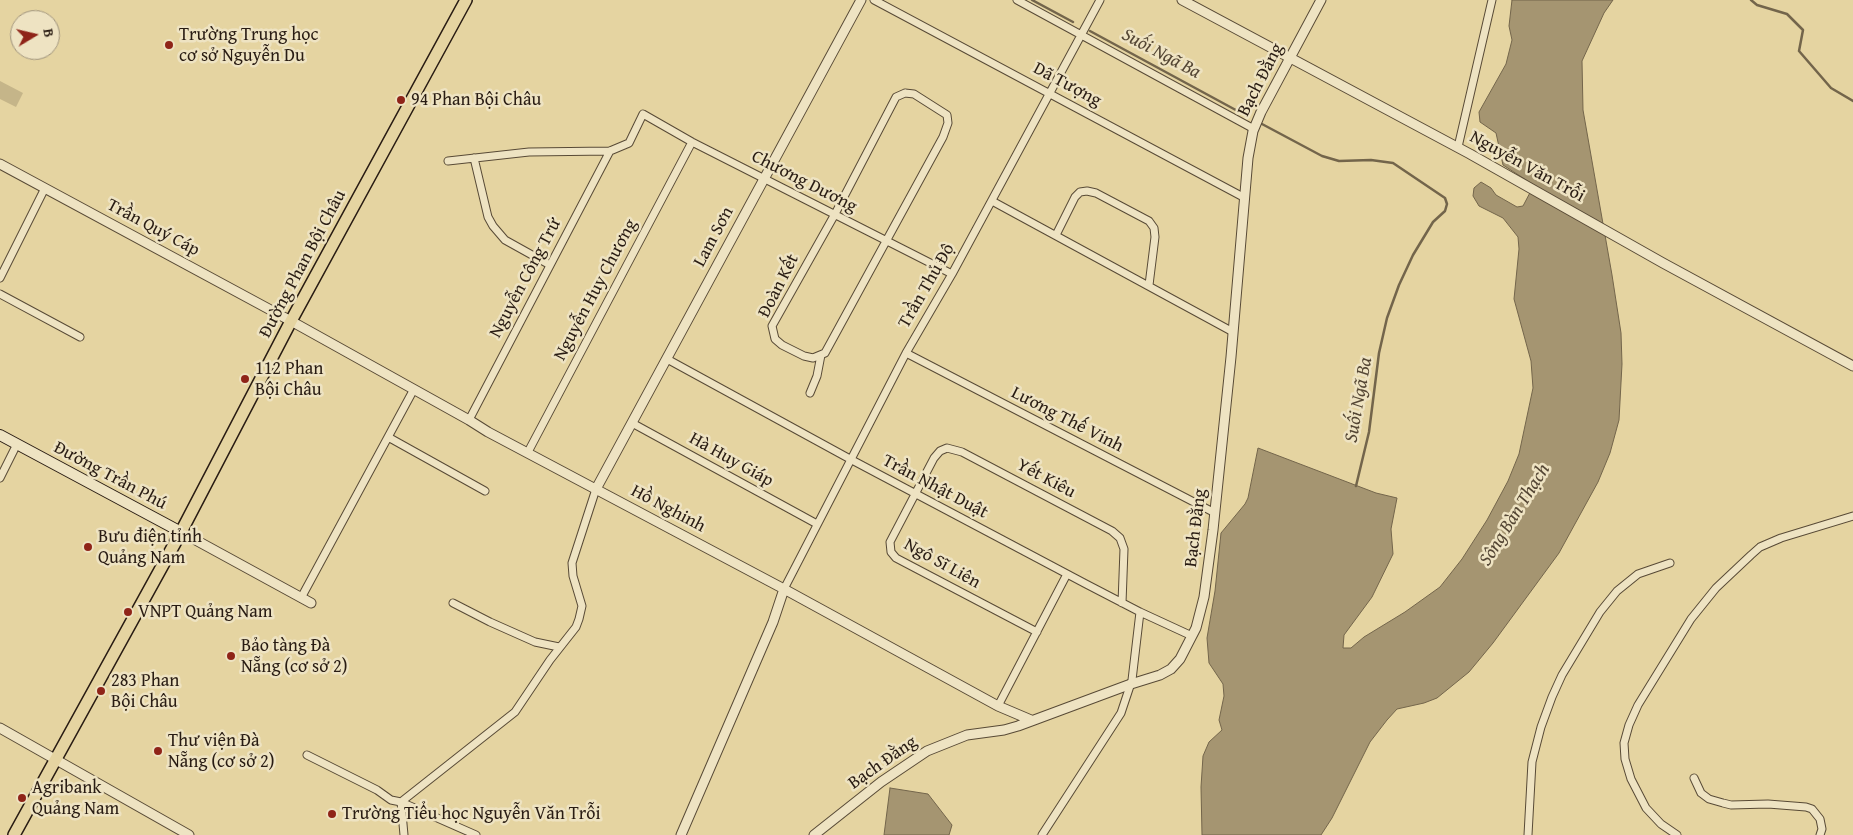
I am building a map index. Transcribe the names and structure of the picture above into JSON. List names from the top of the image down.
{
  "streets": {
    "main road": ["Đường Phan Bội Châu", "Đường Trần Phú"],
    "street": [
      "Bạch Đằng",
      "Dã Tượng",
      "Nguyễn Văn Trỗi",
      "Chương Dương",
      "Trần Quý Cáp",
      "Lam Sơn",
      "Nguyễn Công Trứ",
      "Đoàn Kết",
      "Trần Thủ Độ",
      "Nguyễn Huy Chương",
      "Lương Thế Vinh",
      "Hà Huy Giáp",
      "Yết Kiêu",
      "Trần Nhật Duật",
      "Hồ Nghinh",
      "Ngô Sĩ Liên"
    ]
  },
  "crossings": [
    ["Bạch Đằng", "Dã Tượng"],
    ["Bạch Đằng", "Nguyễn Văn Trỗi"],
    ["Bạch Đằng", "Lương Thế Vinh"],
    ["Bạch Đằng", "Trần Nhật Duật"],
    ["Bạch Đằng", "Hồ Nghinh"],
    ["Dã Tượng", "Trần Thủ Độ"],
    ["Chương Dương", "Lam Sơn"],
    ["Chương Dương", "Nguyễn Công Trứ"],
    ["Chương Dương", "Đoàn Kết"],
    ["Chương Dương", "Trần Thủ Độ"],
    ["Chương Dương", "Nguyễn Huy Chương"],
    ["Trần Quý Cáp", "Đường Phan Bội Châu"],
    ["Trần Quý Cáp", "Hồ Nghinh"],
    ["Lam Sơn", "Hà Huy Giáp"],
    ["Lam Sơn", "Trần Nhật Duật"],
    ["Lam Sơn", "Hồ Nghinh"],
    ["Đường Phan Bội Châu", "Đường Trần Phú"],
    ["Đường Phan Bội Châu", "Hồ Nghinh"],
    ["Nguyễn Công Trứ", "Hồ Nghinh"],
    ["Trần Thủ Độ", "Lương Thế Vinh"],
    ["Trần Thủ Độ", "Hà Huy Giáp"],
    ["Trần Thủ Độ", "Trần Nhật Duật"],
    ["Trần Thủ Độ", "Hồ Nghinh"],
    ["Nguyễn Huy Chương", "Hồ Nghinh"],
    ["Yết Kiêu", "Trần Nhật Duật"],
    ["Yết Kiêu", "Ngô Sĩ Liên"],
    ["Trần Nhật Duật", "Ngô Sĩ Liên"]
  ],
  "water": ["Suối Ngã Ba", "Sông Bàn Thạch"],
  "places": [
    "Trường Trung học cơ sở Nguyễn Du",
    "94 Phan Bội Châu",
    "112 Phan Bội Châu",
    "Bưu điện tỉnh Quảng Nam",
    "VNPT Quảng Nam",
    "Bảo tàng Đà Nẵng (cơ sở 2)",
    "283 Phan Bội Châu",
    "Thư viện Đà Nẵng (cơ sở 2)",
    "Agribank Quảng Nam",
    "Trường Tiểu học Nguyễn Văn Trỗi"
  ],
  "north": "right"
}
